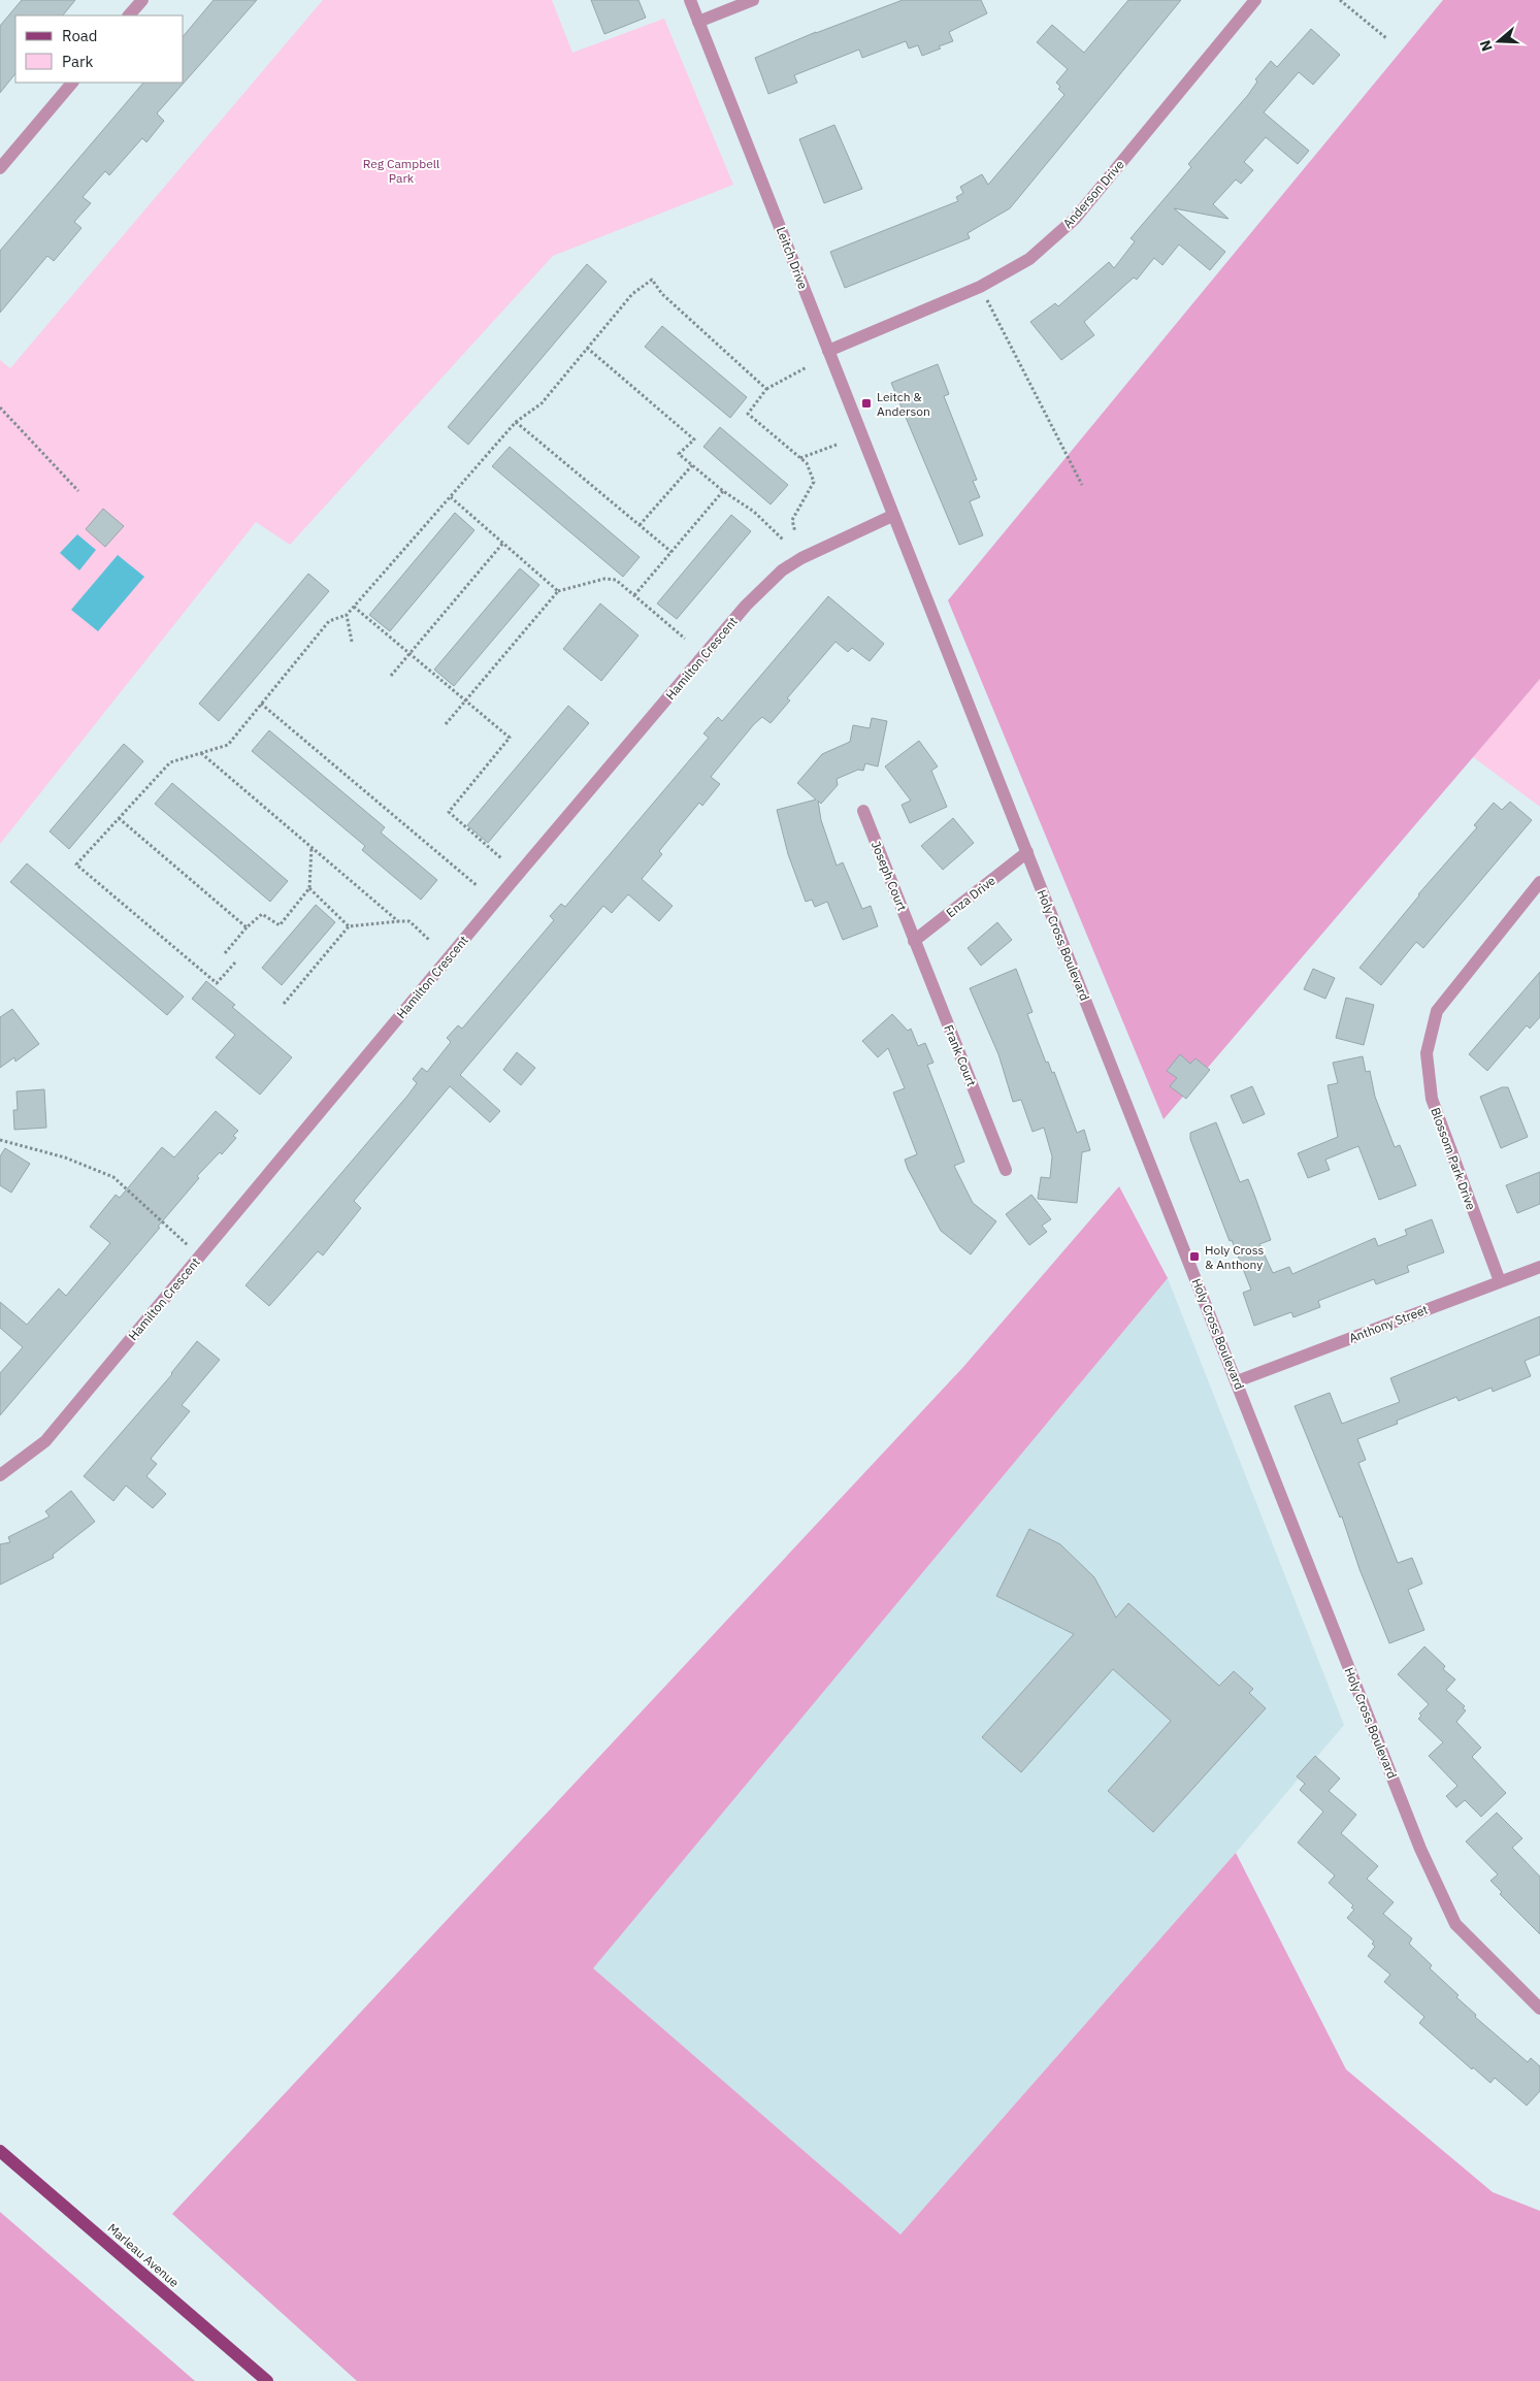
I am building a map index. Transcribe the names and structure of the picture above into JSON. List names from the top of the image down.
{
  "streets": {
    "main road": ["Marleau Avenue"],
    "street": [
      "Anderson Drive",
      "Leitch Drive",
      "Hamilton Crescent",
      "Joseph Court",
      "Enza Drive",
      "Holy Cross Boulevard",
      "Frank Court",
      "Blossom Park Drive",
      "Anthony Street"
    ]
  },
  "crossings": [
    ["Anderson Drive", "Leitch Drive"],
    ["Leitch Drive", "Hamilton Crescent"],
    ["Leitch Drive", "Holy Cross Boulevard"],
    ["Hamilton Crescent", "Holy Cross Boulevard"],
    ["Joseph Court", "Enza Drive"],
    ["Joseph Court", "Frank Court"],
    ["Enza Drive", "Holy Cross Boulevard"],
    ["Enza Drive", "Frank Court"],
    ["Holy Cross Boulevard", "Anthony Street"],
    ["Blossom Park Drive", "Anthony Street"]
  ],
  "parks": ["Reg Campbell Park"],
  "places": {
    "transit": ["Leitch & Anderson", "Holy Cross & Anthony"]
  },
  "legend": ["Road", "Park"],
  "north": "left"
}
